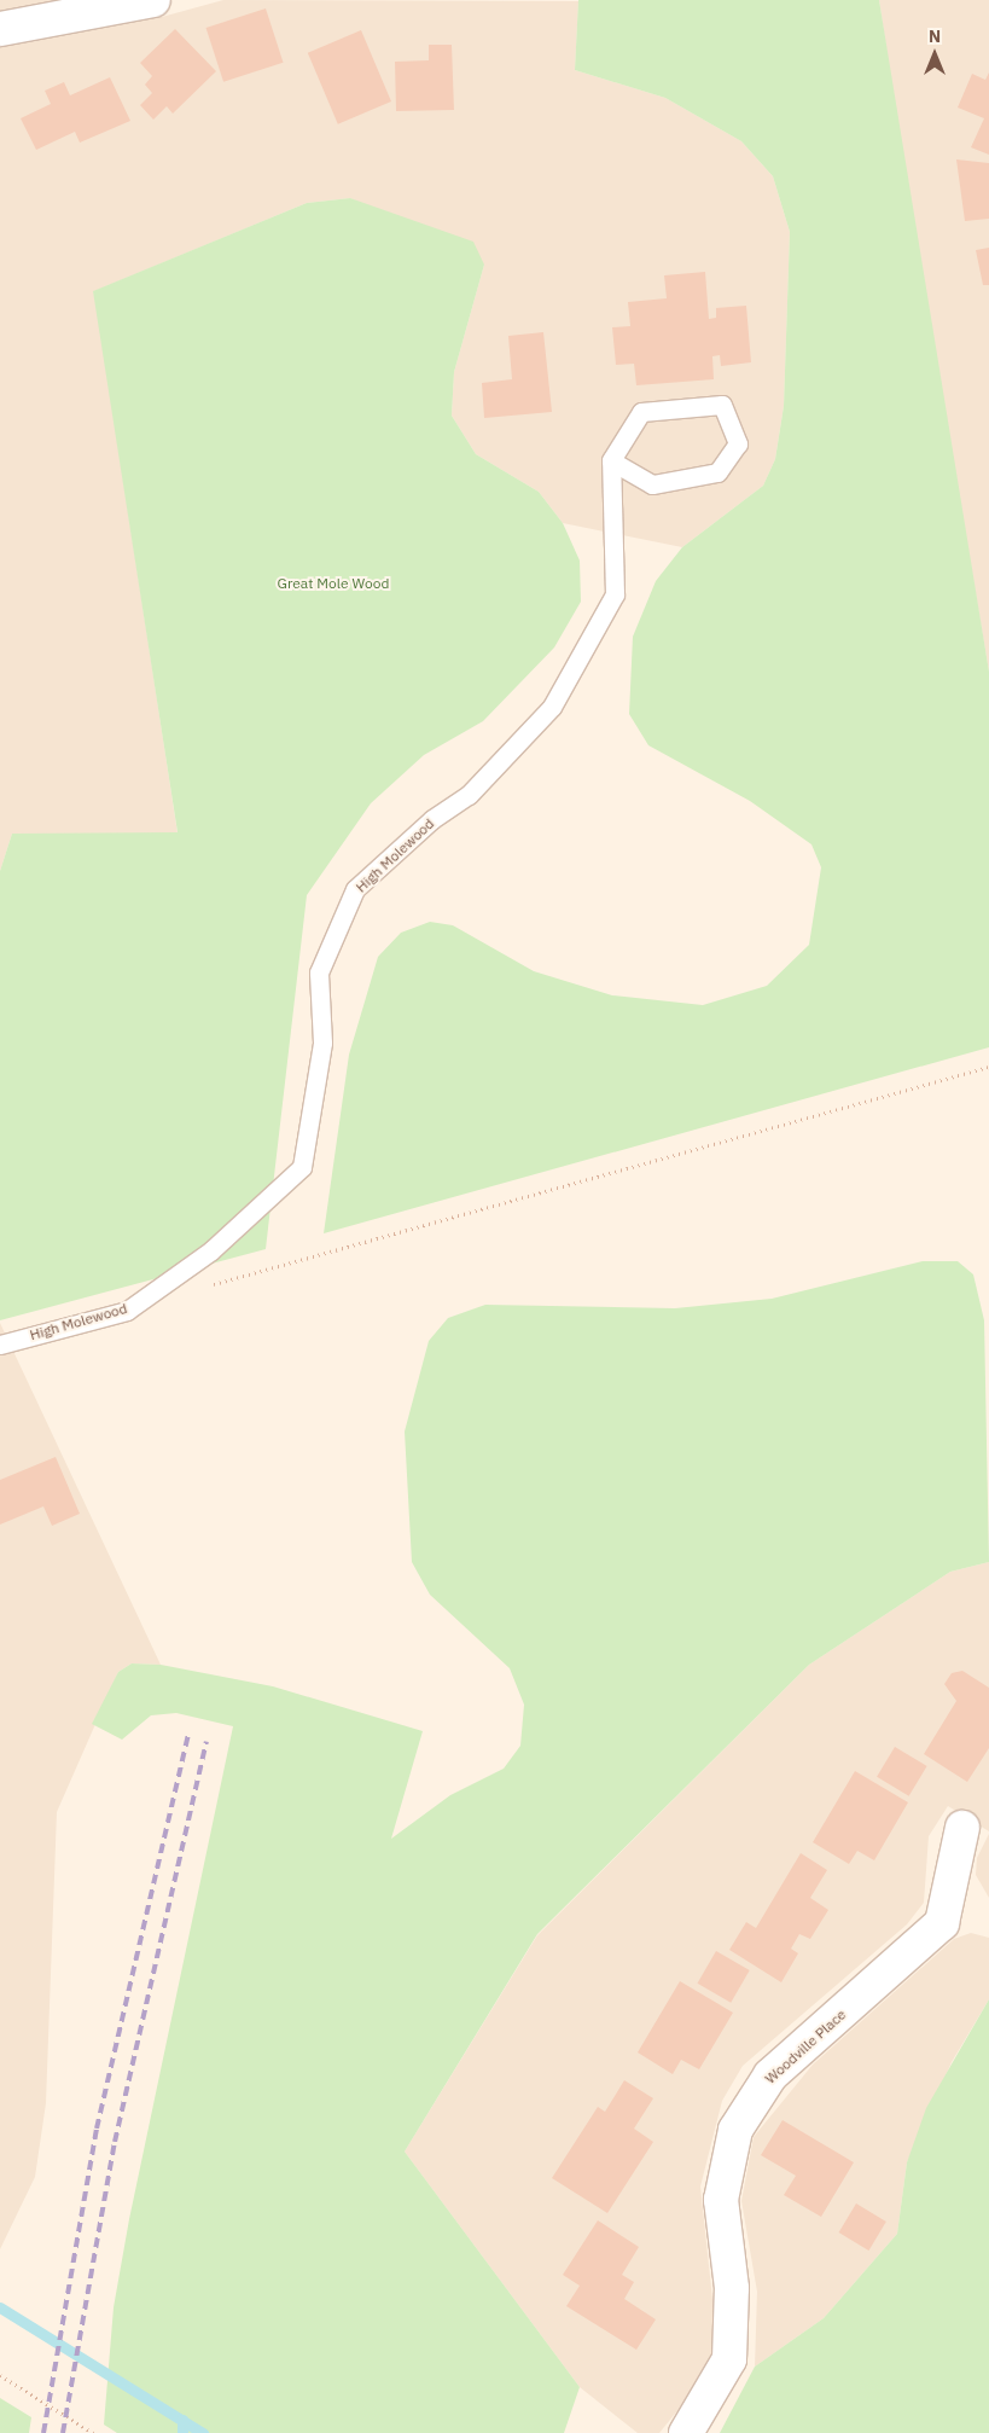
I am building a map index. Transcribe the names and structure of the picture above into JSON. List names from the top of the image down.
{
  "streets": {
    "street": ["Woodville Place"],
    "lane": ["High Molewood"]
  },
  "parks": ["Great Mole Wood"],
  "north": "top"
}
